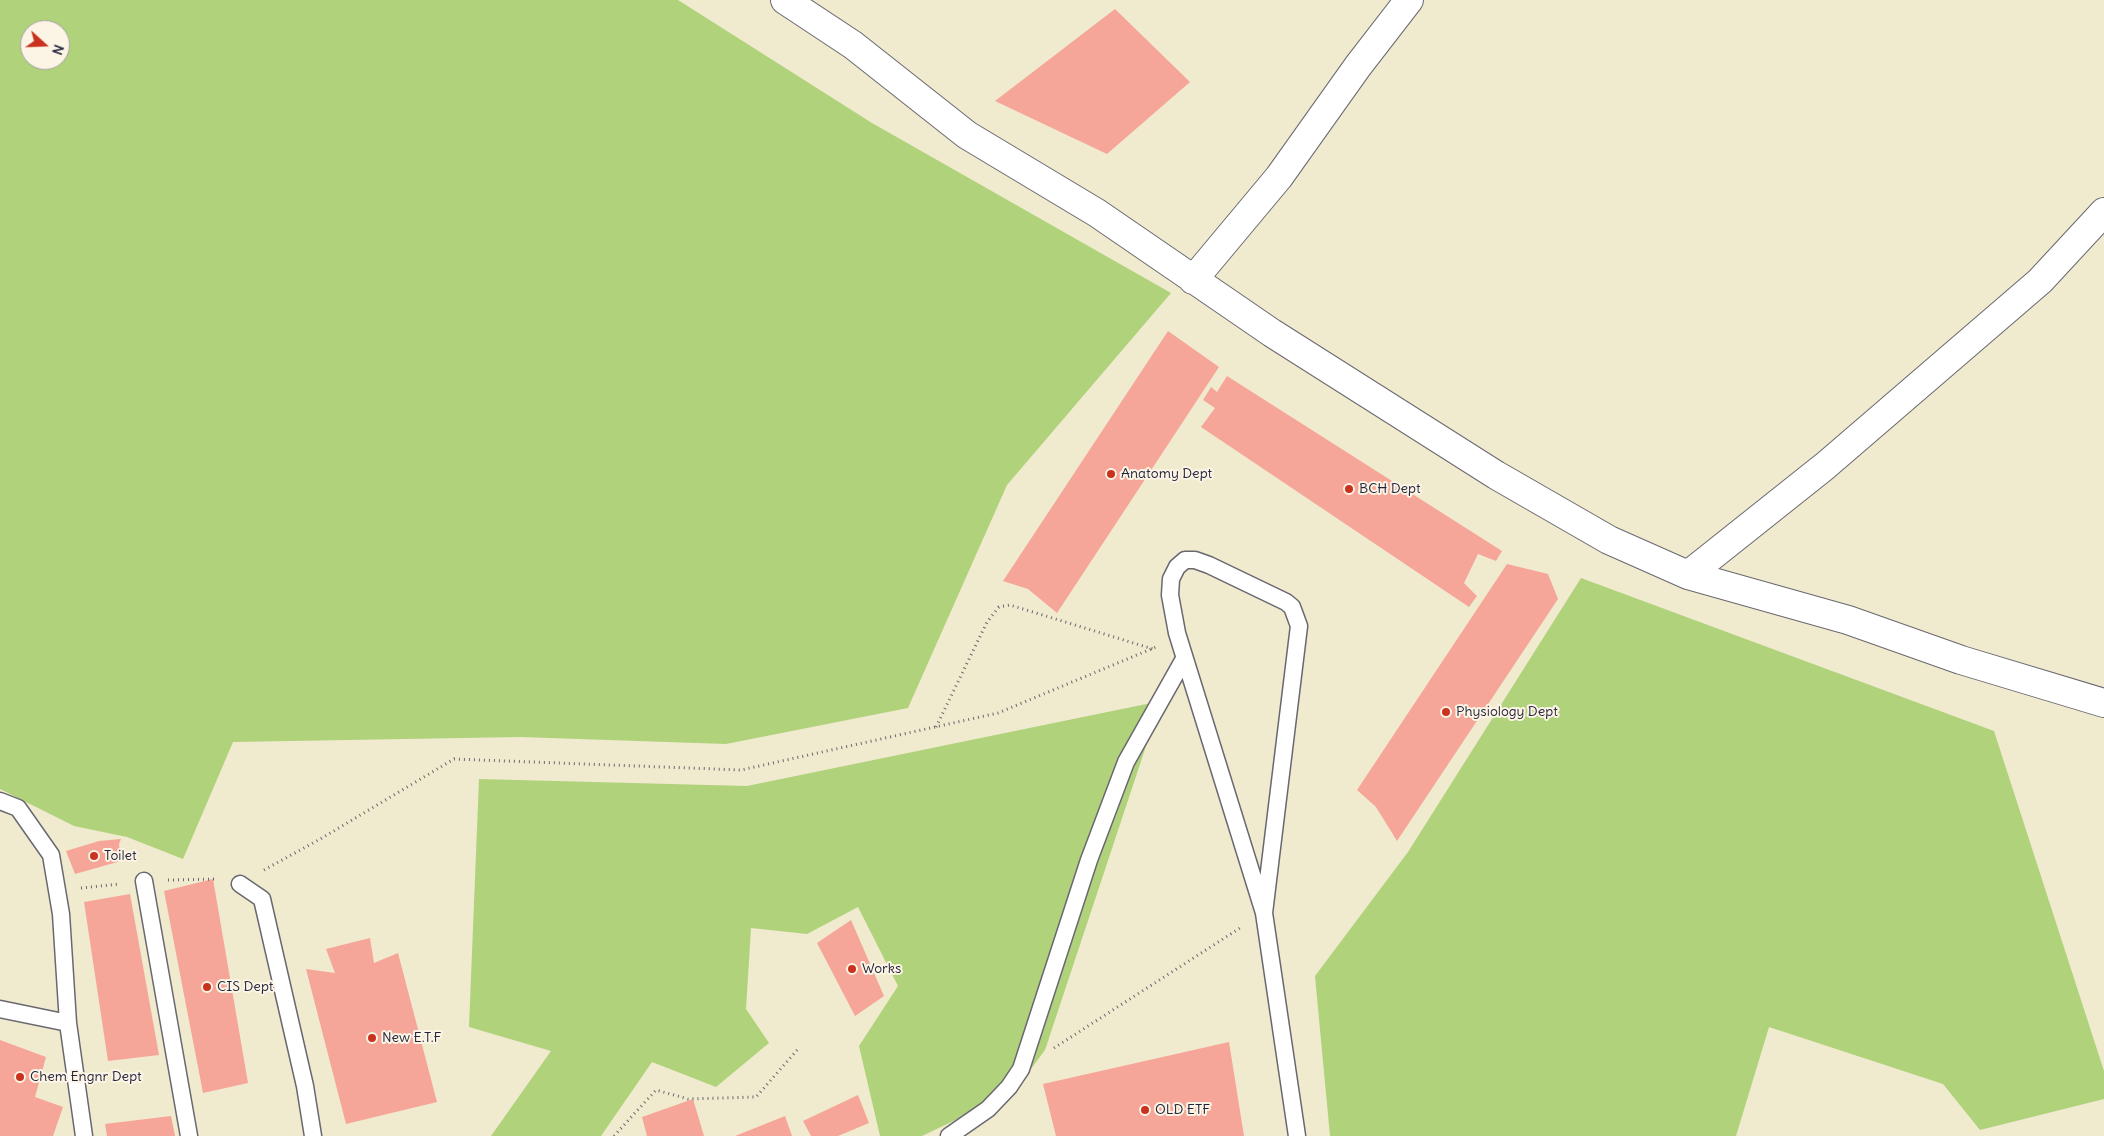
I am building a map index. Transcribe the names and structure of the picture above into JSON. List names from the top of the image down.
{
  "places": [
    "Anatomy Dept",
    "BCH Dept",
    "Physiology Dept",
    "Toilet",
    "Works",
    "CIS Dept",
    "New E.T.F",
    "Chem Engnr Dept",
    "OLD ETF"
  ],
  "north": "right"
}
